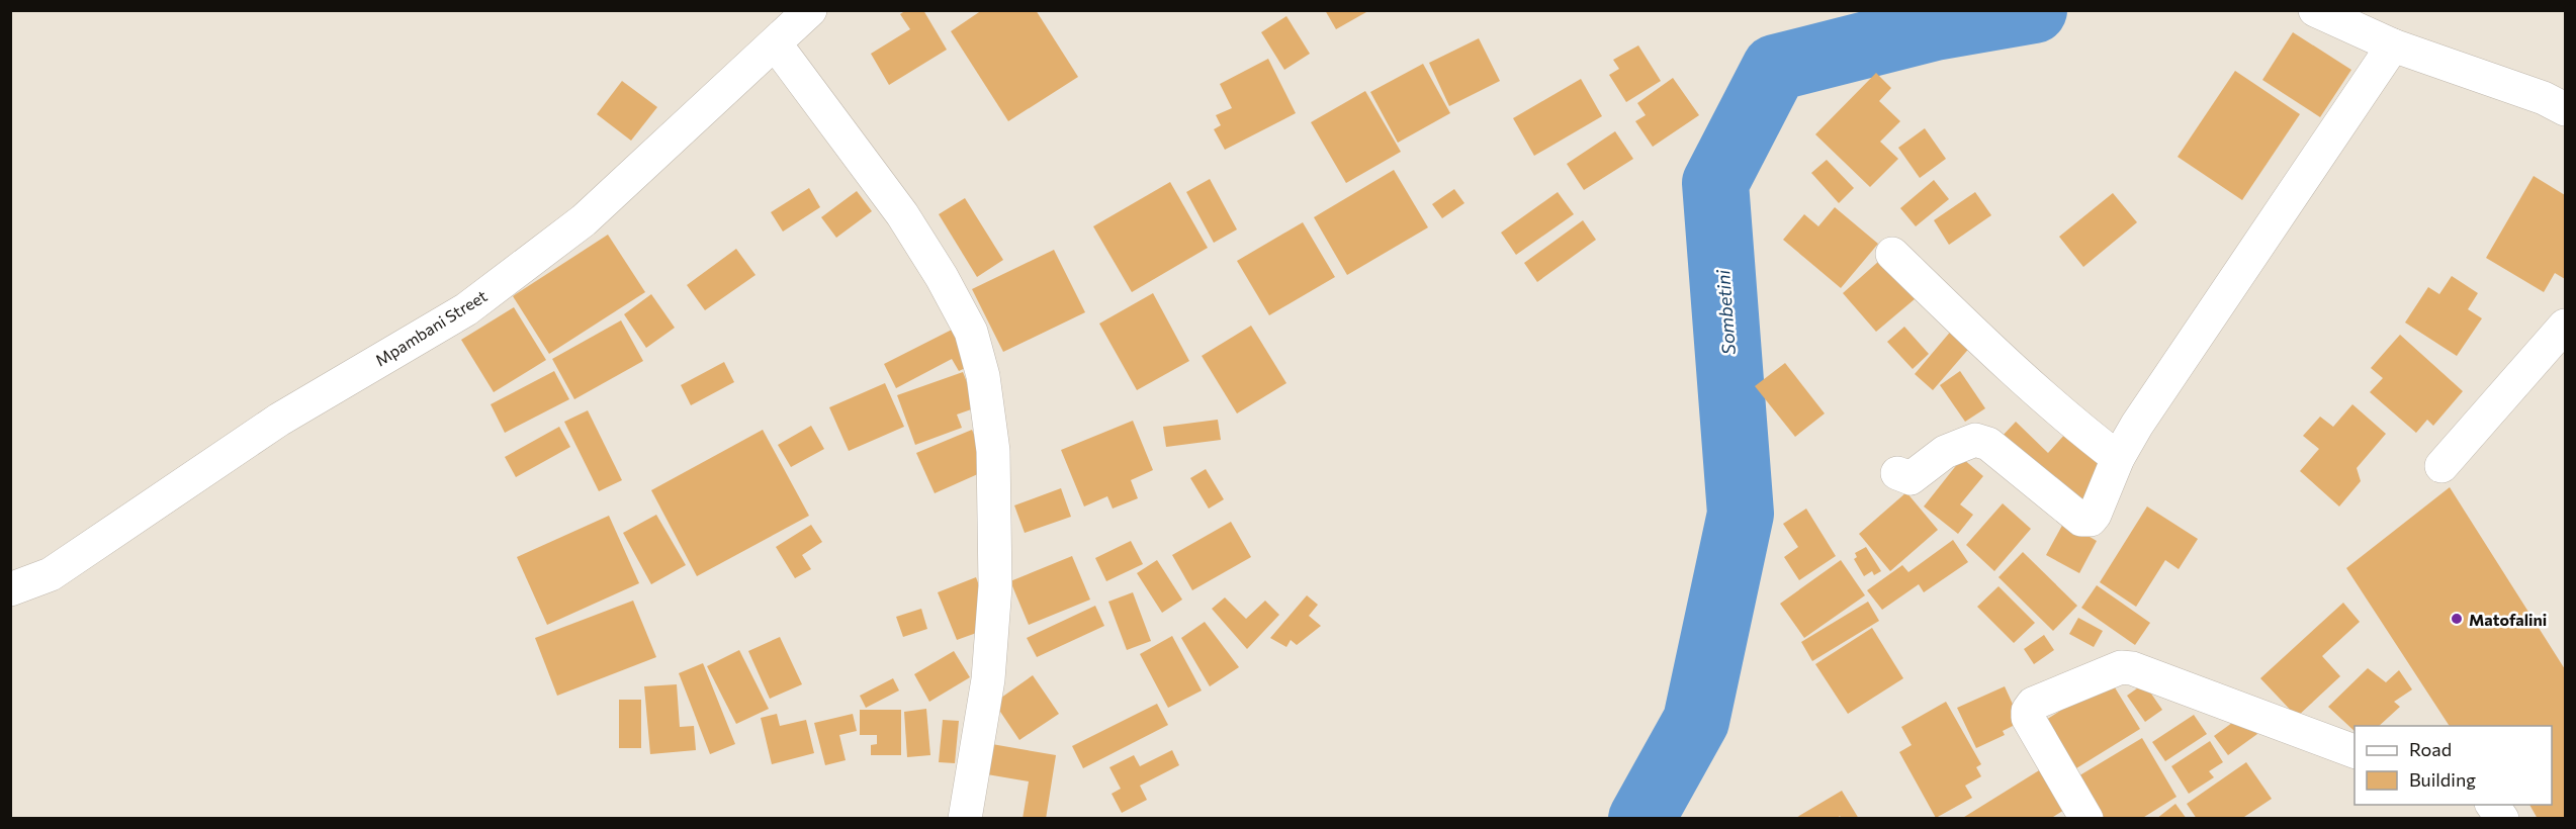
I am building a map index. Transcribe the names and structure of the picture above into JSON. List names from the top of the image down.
{
  "streets": {
    "street": ["Mpambani Street"]
  },
  "water": ["Sombetini"],
  "places": ["Matofalini"],
  "legend": ["Road", "Building"]
}
